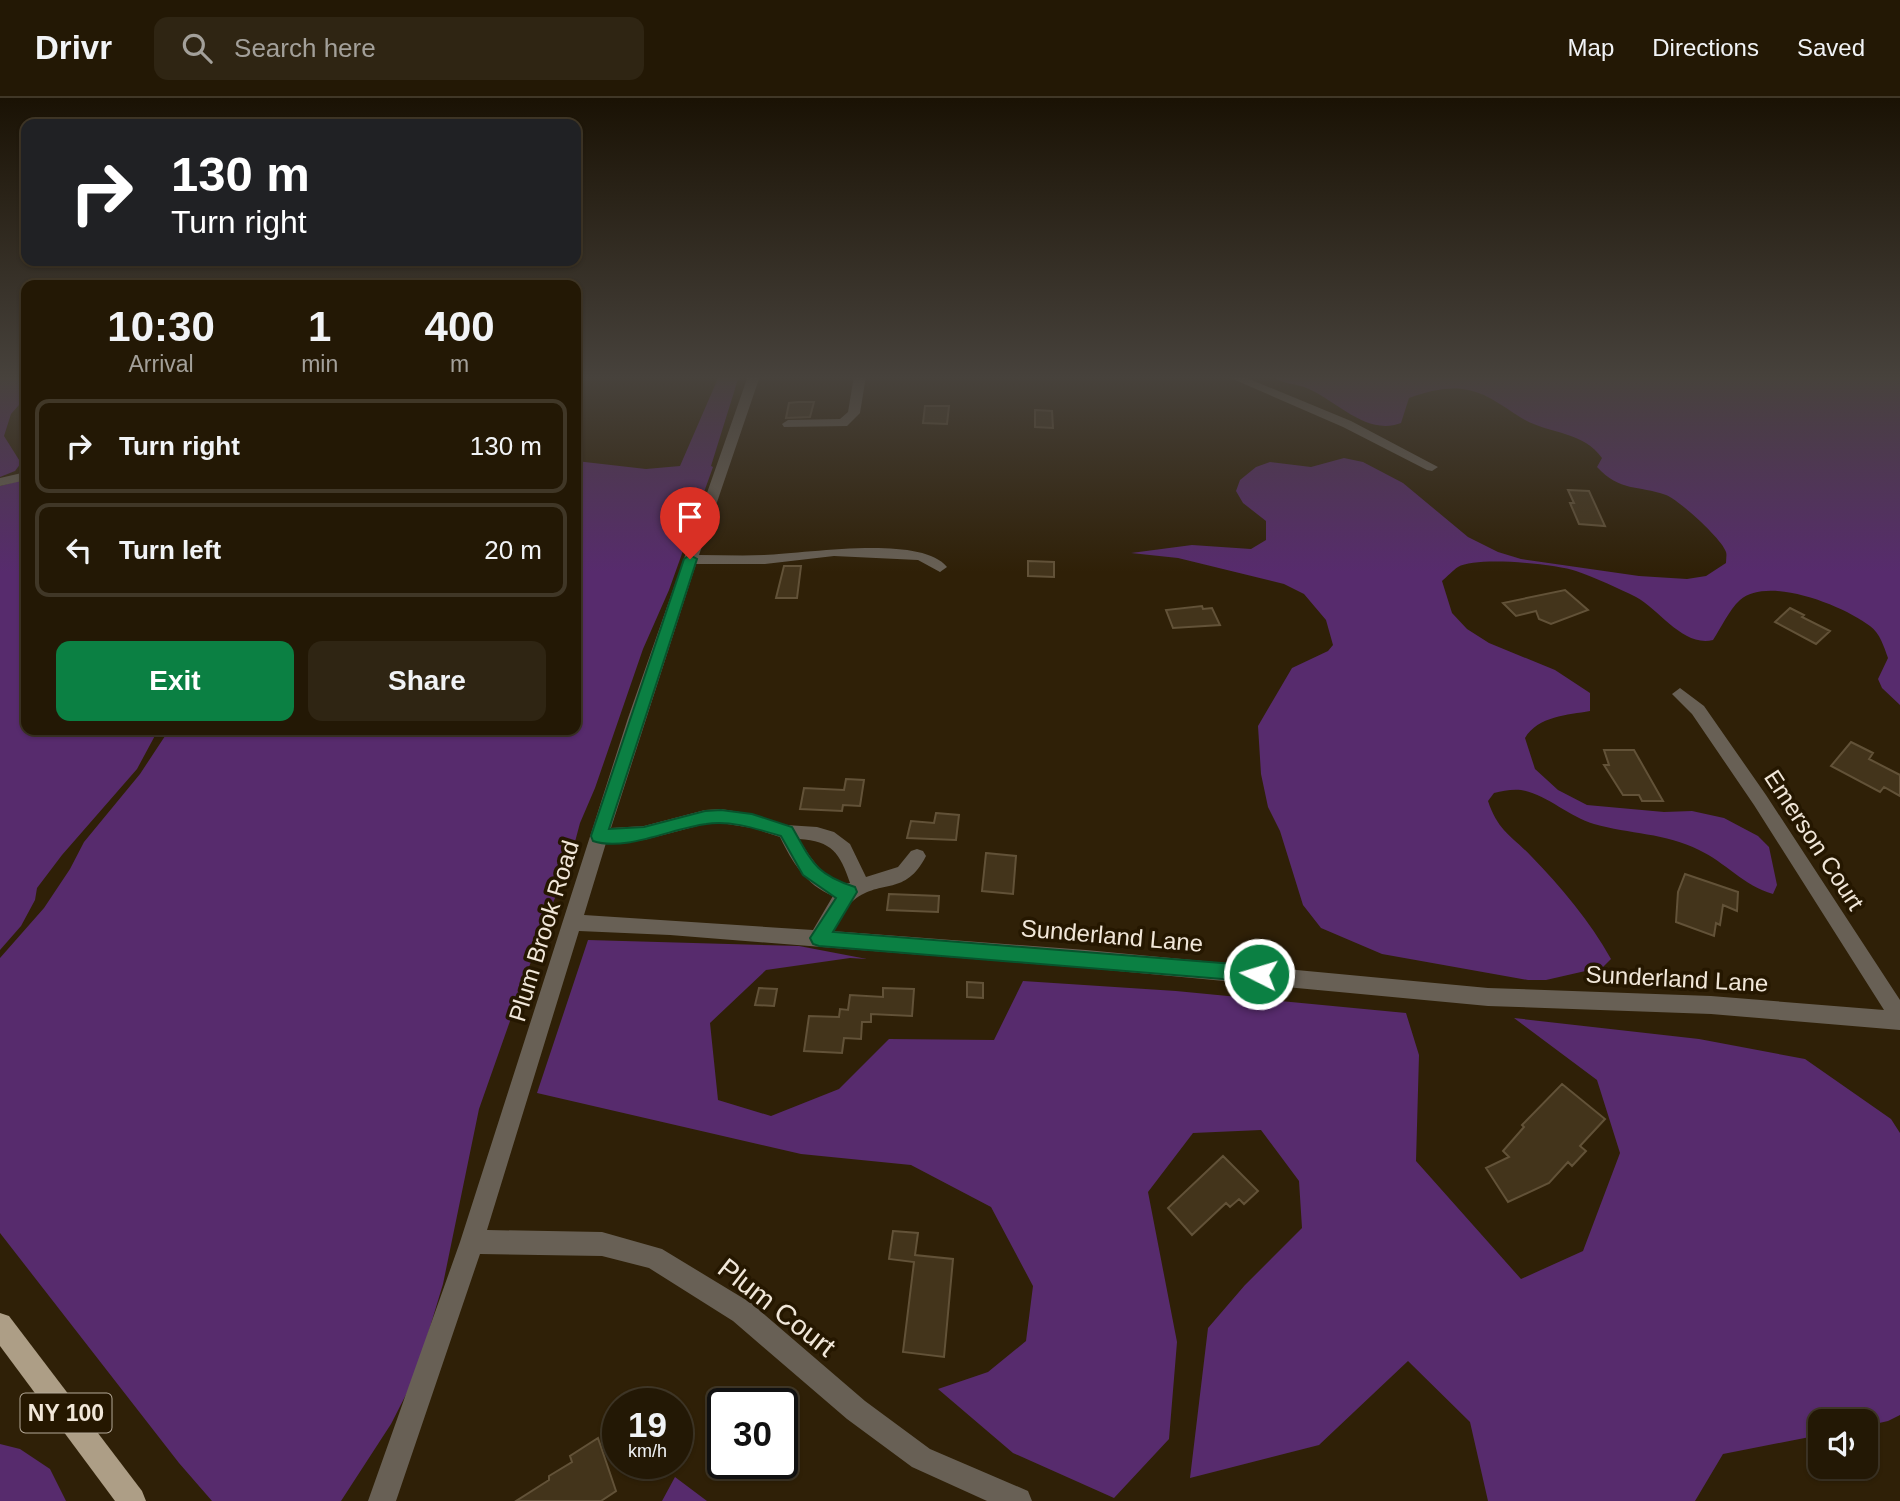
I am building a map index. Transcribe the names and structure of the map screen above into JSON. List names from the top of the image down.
{
  "streets": {
    "main road": ["NY 100"],
    "street": [
      "Emerson Court",
      "Plum Brook Road",
      "Sunderland Lane",
      "Plum Court"
    ]
  },
  "crossings": [
    ["Emerson Court", "Sunderland Lane"],
    ["Plum Brook Road", "Sunderland Lane"],
    ["Plum Brook Road", "Plum Court"]
  ],
  "page": {
    "header": "Drivr",
    "search": "Search here",
    "nav": ["Map", "Directions", "Saved"],
    "turn": ["130 m", "Turn right"],
    "eta": [
      "10:30",
      "Arrival",
      "1",
      "min",
      "400",
      "m"
    ],
    "list": [
      {
        "name": "Turn right",
        "value": "130 m"
      },
      {
        "name": "Turn left",
        "value": "20 m"
      }
    ],
    "buttons": ["Exit", "Share"],
    "speed": "19 km/h",
    "limit": "30"
  }
}
